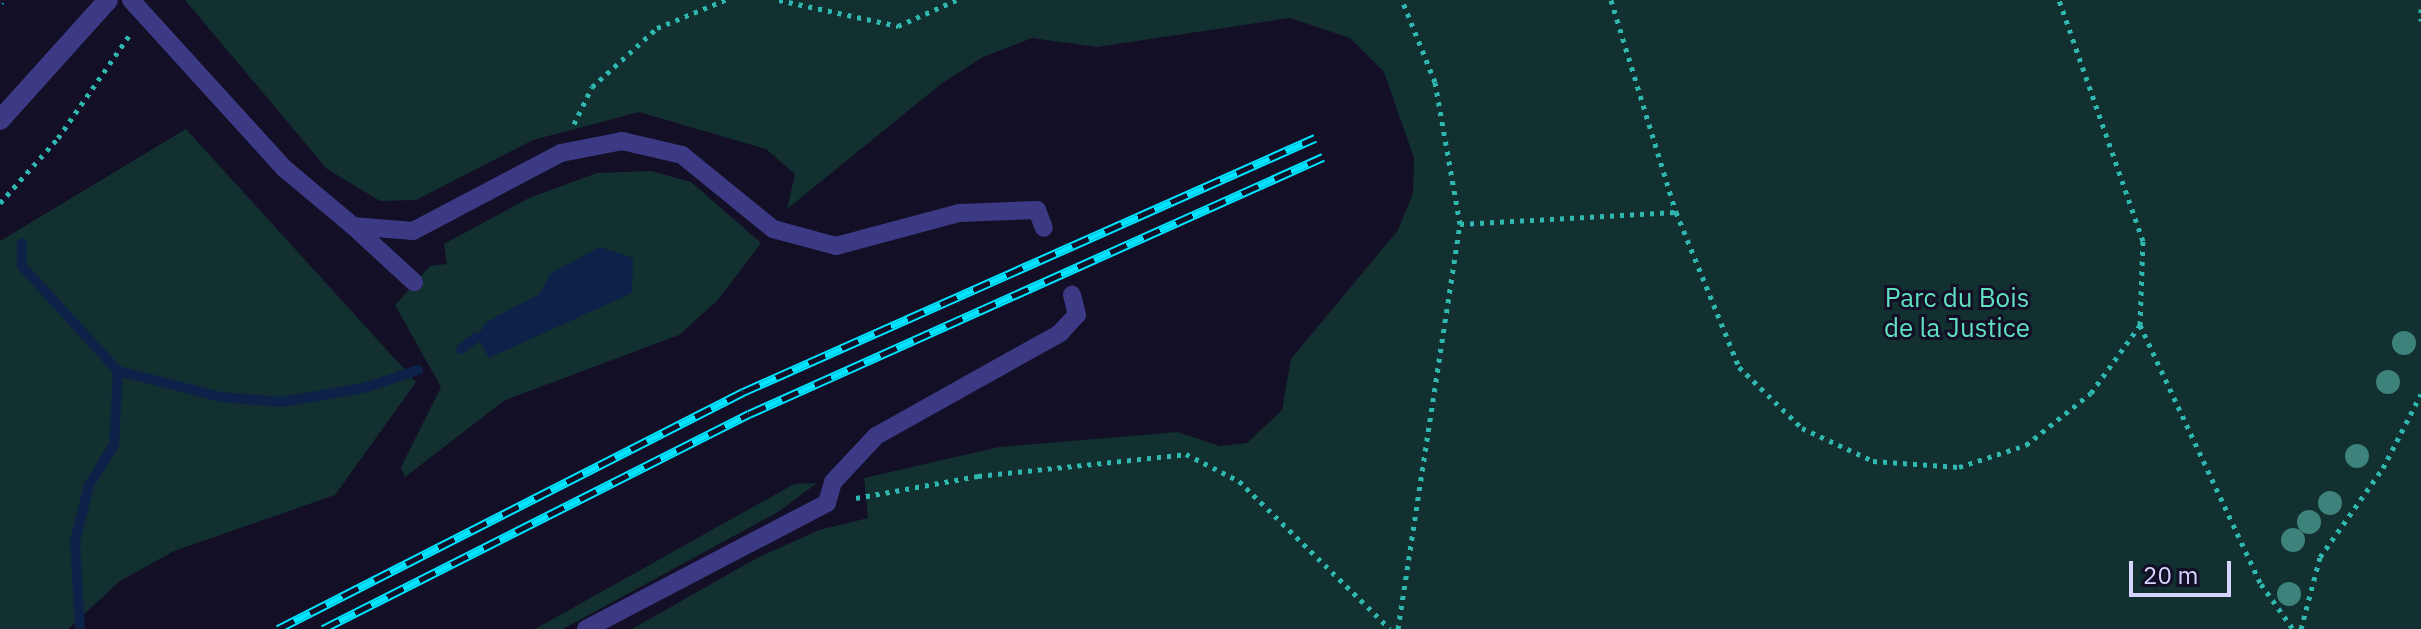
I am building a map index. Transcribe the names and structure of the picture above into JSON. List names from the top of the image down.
{
  "parks": ["Parc du Bois de la Justice"],
  "scale_bar": "20 m"
}
